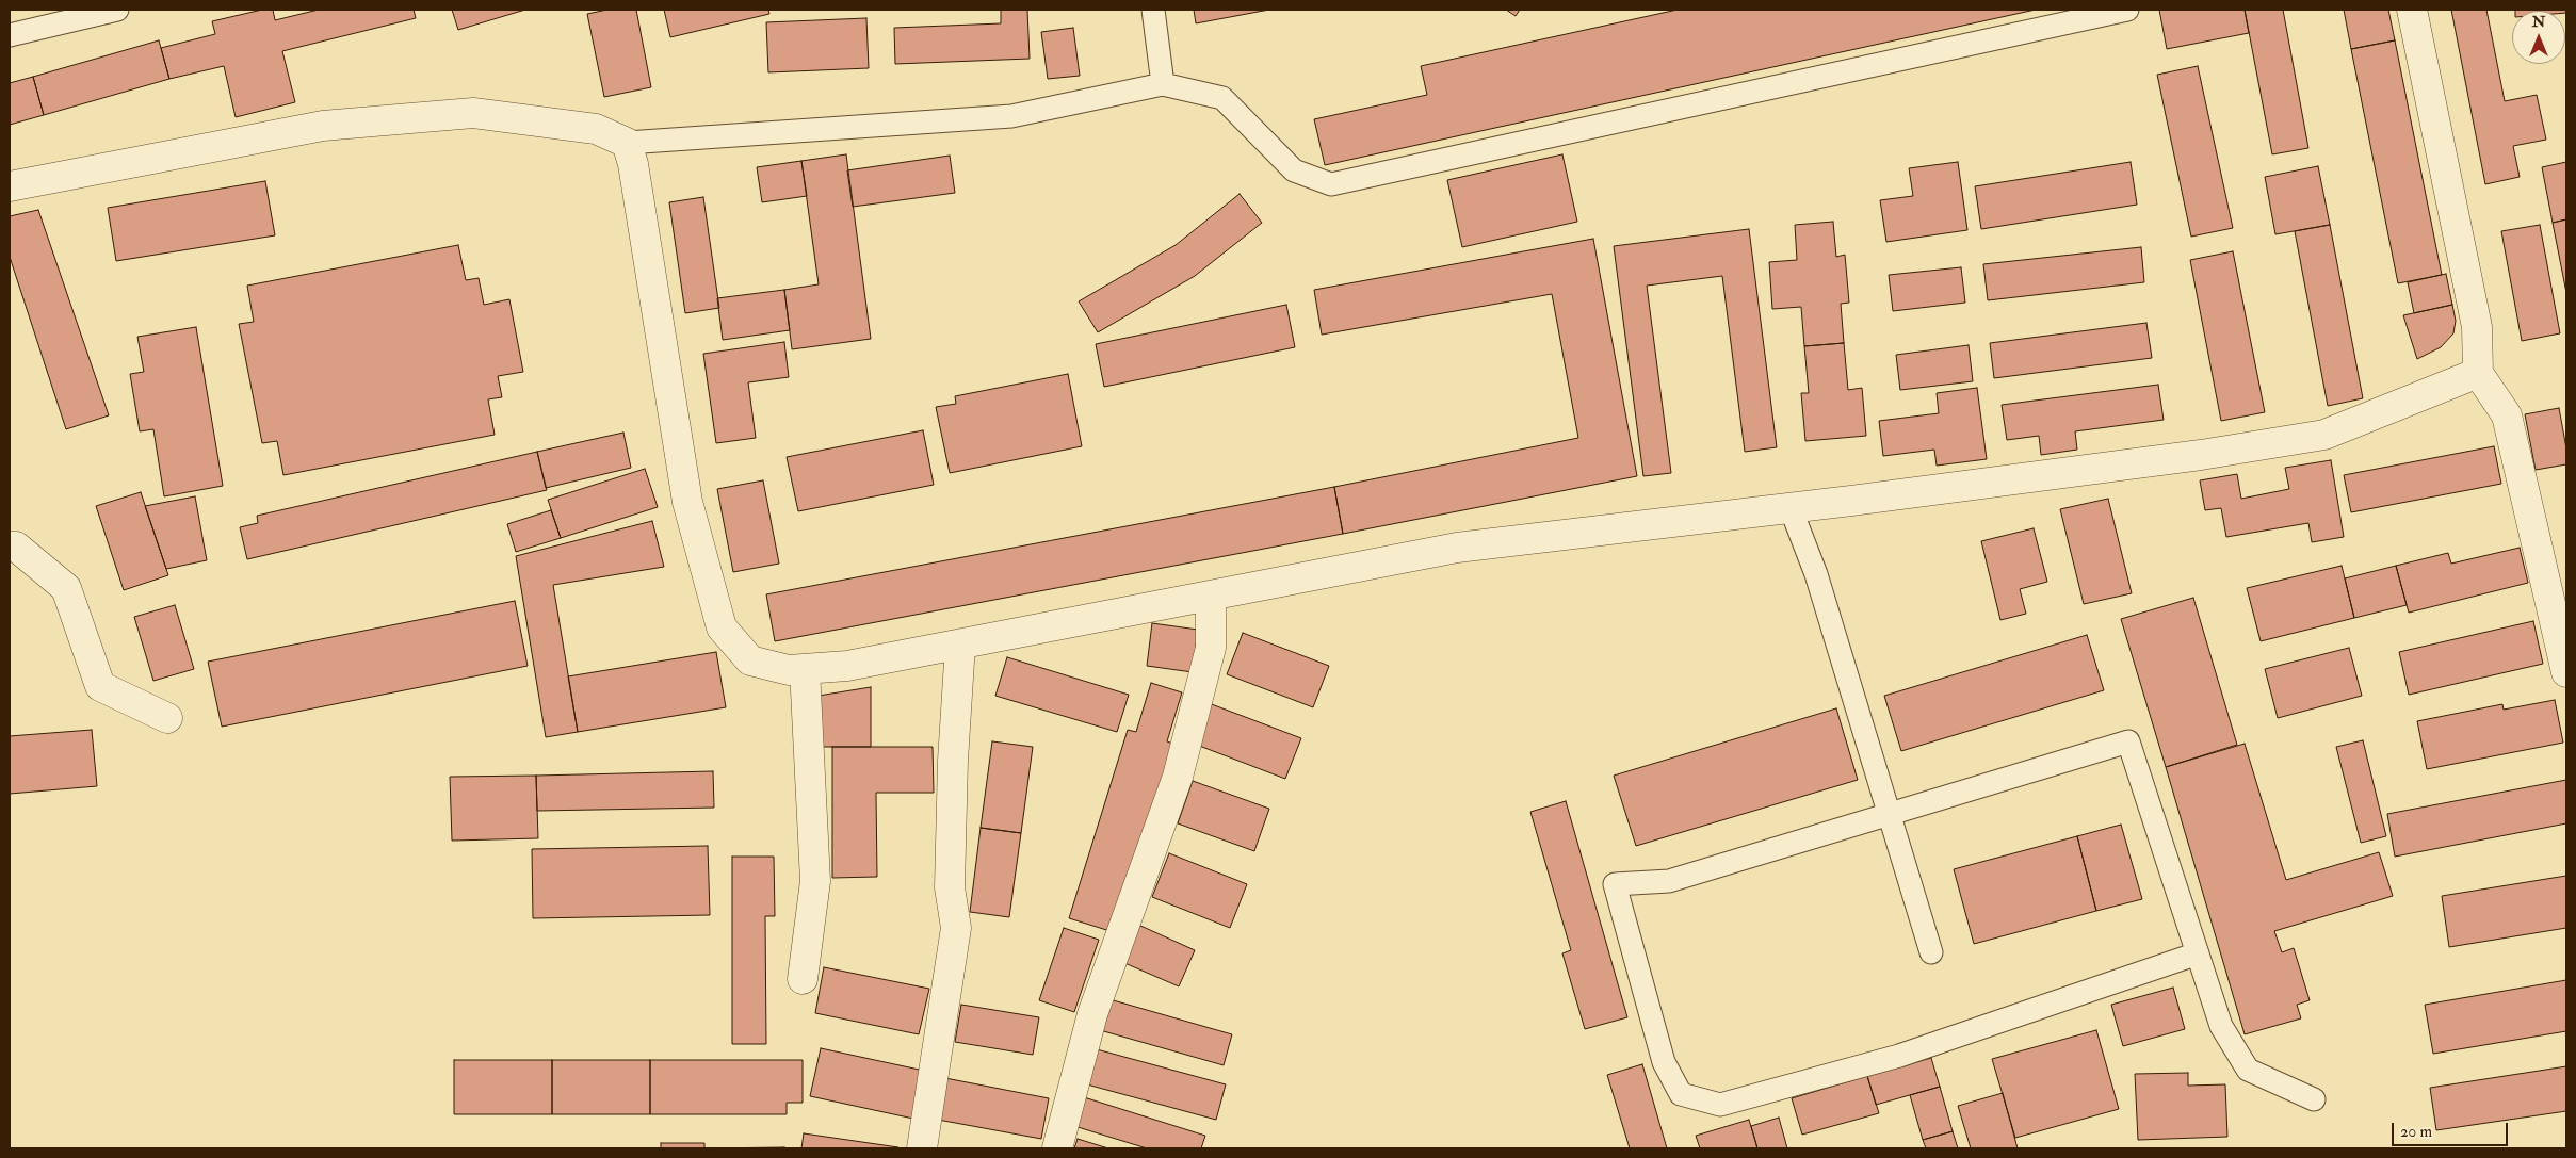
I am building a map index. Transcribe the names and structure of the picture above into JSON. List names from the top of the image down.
{
  "scale_bar": "20 m",
  "north": "top"
}
